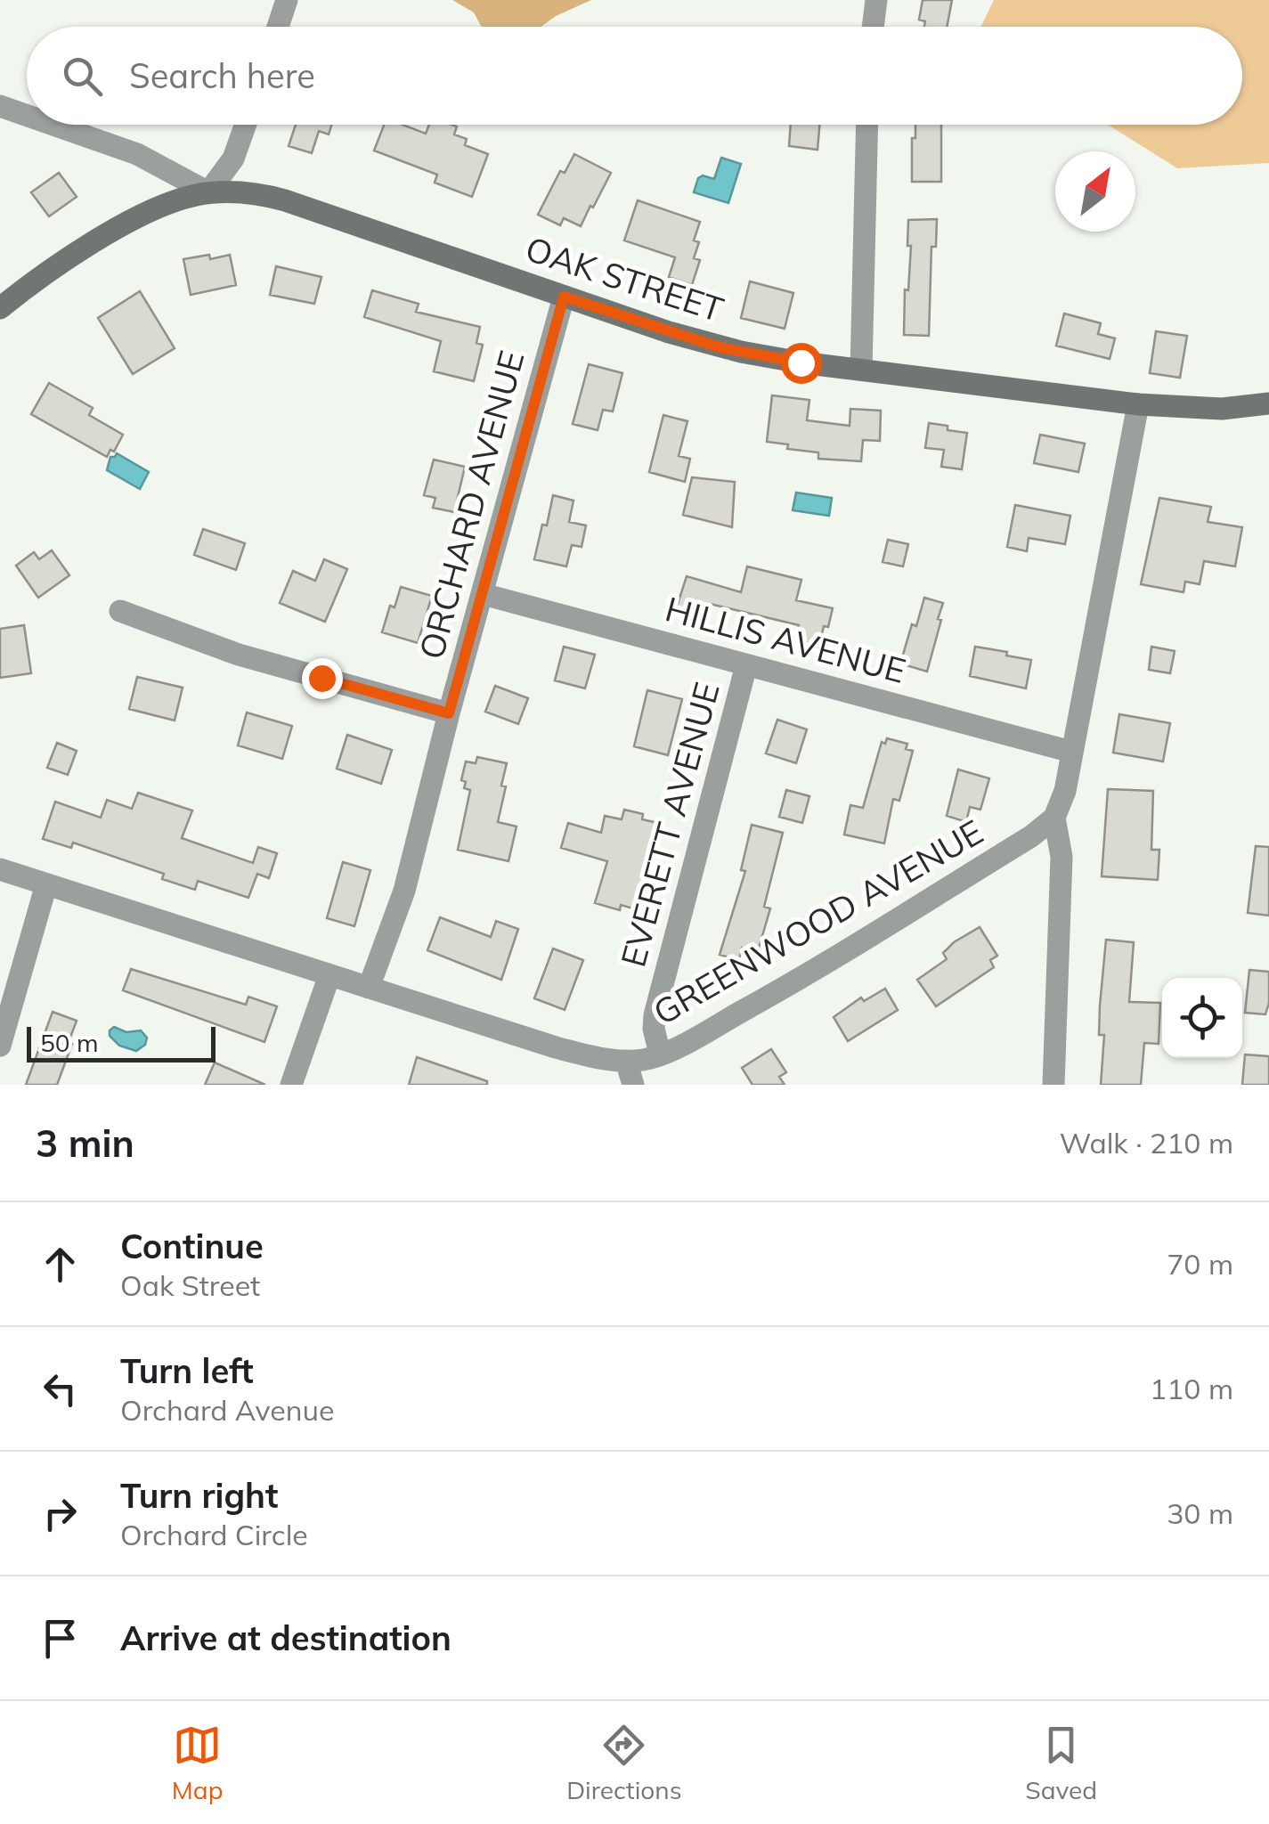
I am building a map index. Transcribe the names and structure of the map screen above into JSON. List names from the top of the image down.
{
  "streets": {
    "street": [
      "OAK STREET",
      "ORCHARD AVENUE",
      "HILLIS AVENUE",
      "EVERETT AVENUE",
      "GREENWOOD AVENUE"
    ]
  },
  "crossings": [
    ["OAK STREET", "ORCHARD AVENUE"],
    ["ORCHARD AVENUE", "HILLIS AVENUE"],
    ["ORCHARD AVENUE", "GREENWOOD AVENUE"],
    ["HILLIS AVENUE", "EVERETT AVENUE"],
    ["EVERETT AVENUE", "GREENWOOD AVENUE"]
  ],
  "scale_bar": "50 m",
  "north": "top right",
  "page": {
    "search": "Search here",
    "scale": "50 m",
    "heading": ["3 min", "Walk · 210 m"],
    "list": [
      ["Continue", "Oak Street", "70 m"],
      ["Turn left", "Orchard Avenue", "110 m"],
      ["Turn right", "Orchard Circle", "30 m"],
      "Arrive at destination"
    ],
    "nav": ["Map", "Directions", "Saved"]
  }
}
